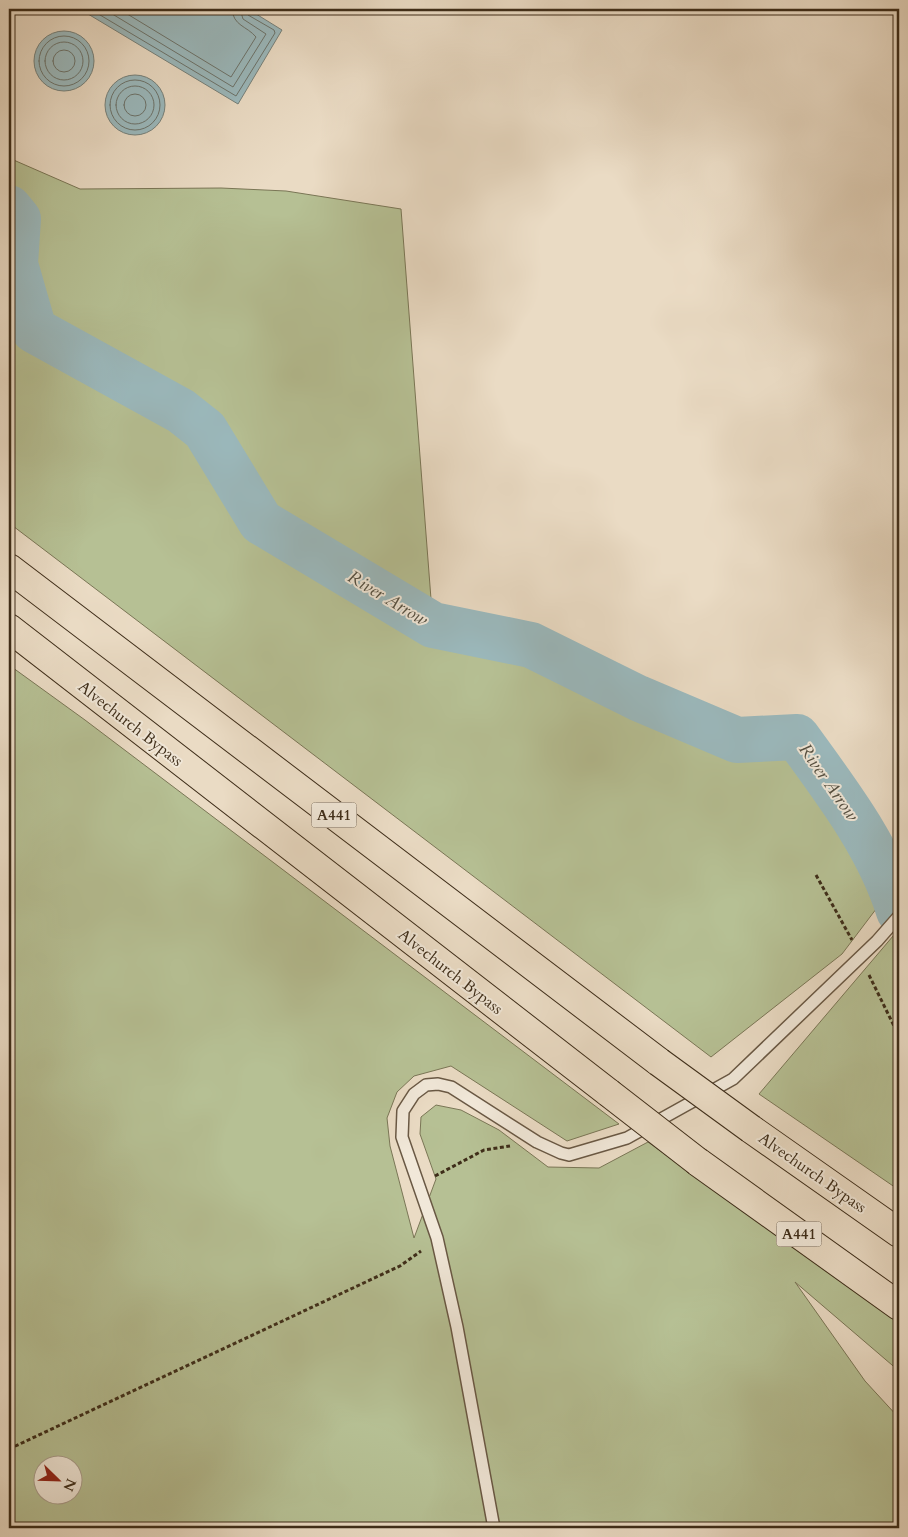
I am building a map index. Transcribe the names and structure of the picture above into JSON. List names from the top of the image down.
{
  "streets": {
    "highway": ["Alvechurch Bypass", "A441"]
  },
  "water": ["River Arrow"],
  "north": "bottom right"
}
